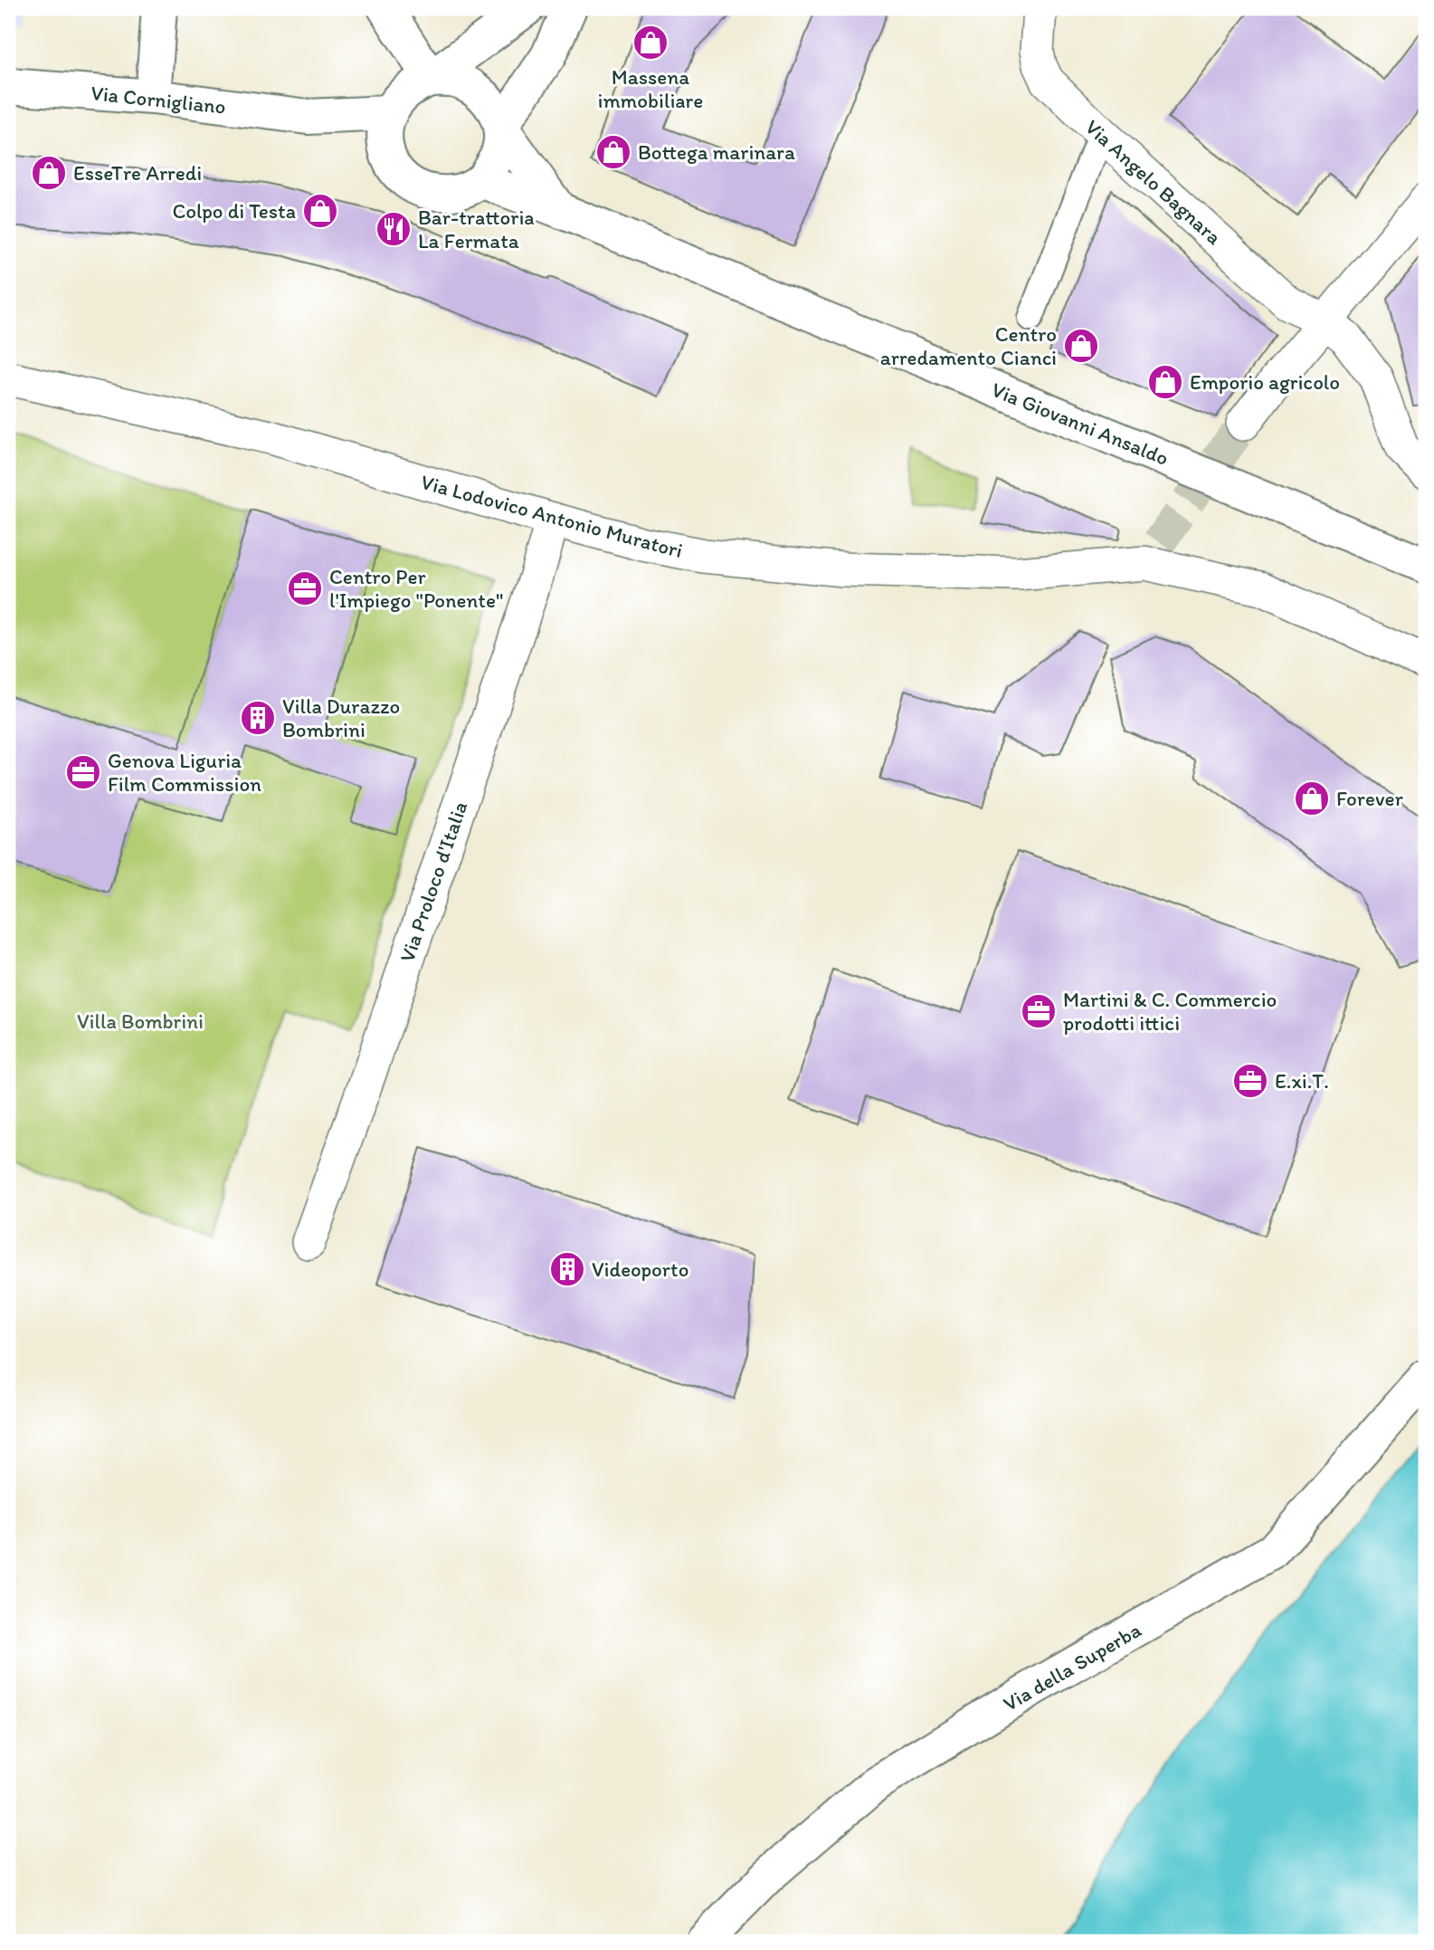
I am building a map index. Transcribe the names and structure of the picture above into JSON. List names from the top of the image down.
{
  "streets": {
    "main road": ["Via Cornigliano", "Via Giovanni Ansaldo", "Via della Superba"],
    "street": ["Via Angelo Bagnara", "Via Lodovico Antonio Muratori", "Via Proloco d'Italia"]
  },
  "crossings": [
    ["Via Cornigliano", "Via Giovanni Ansaldo"],
    ["Via Lodovico Antonio Muratori", "Via Proloco d'Italia"]
  ],
  "parks": ["Villa Bombrini"],
  "places": {
    "shop": [
      "Massena immobiliare",
      "Bottega marinara",
      "EsseTre Arredi",
      "Colpo di Testa",
      "Centro arredamento Cianci",
      "Emporio agricolo",
      "Forever"
    ],
    "restaurant": ["Bar-trattoria La Fermata"],
    "office": [
      "Centro Per l'Impiego \"Ponente\"",
      "Genova Liguria Film Commission",
      "Martini & C. Commercio prodotti ittici",
      "E.xi.T."
    ],
    "building": ["Villa Durazzo Bombrini", "Videoporto"]
  }
}
